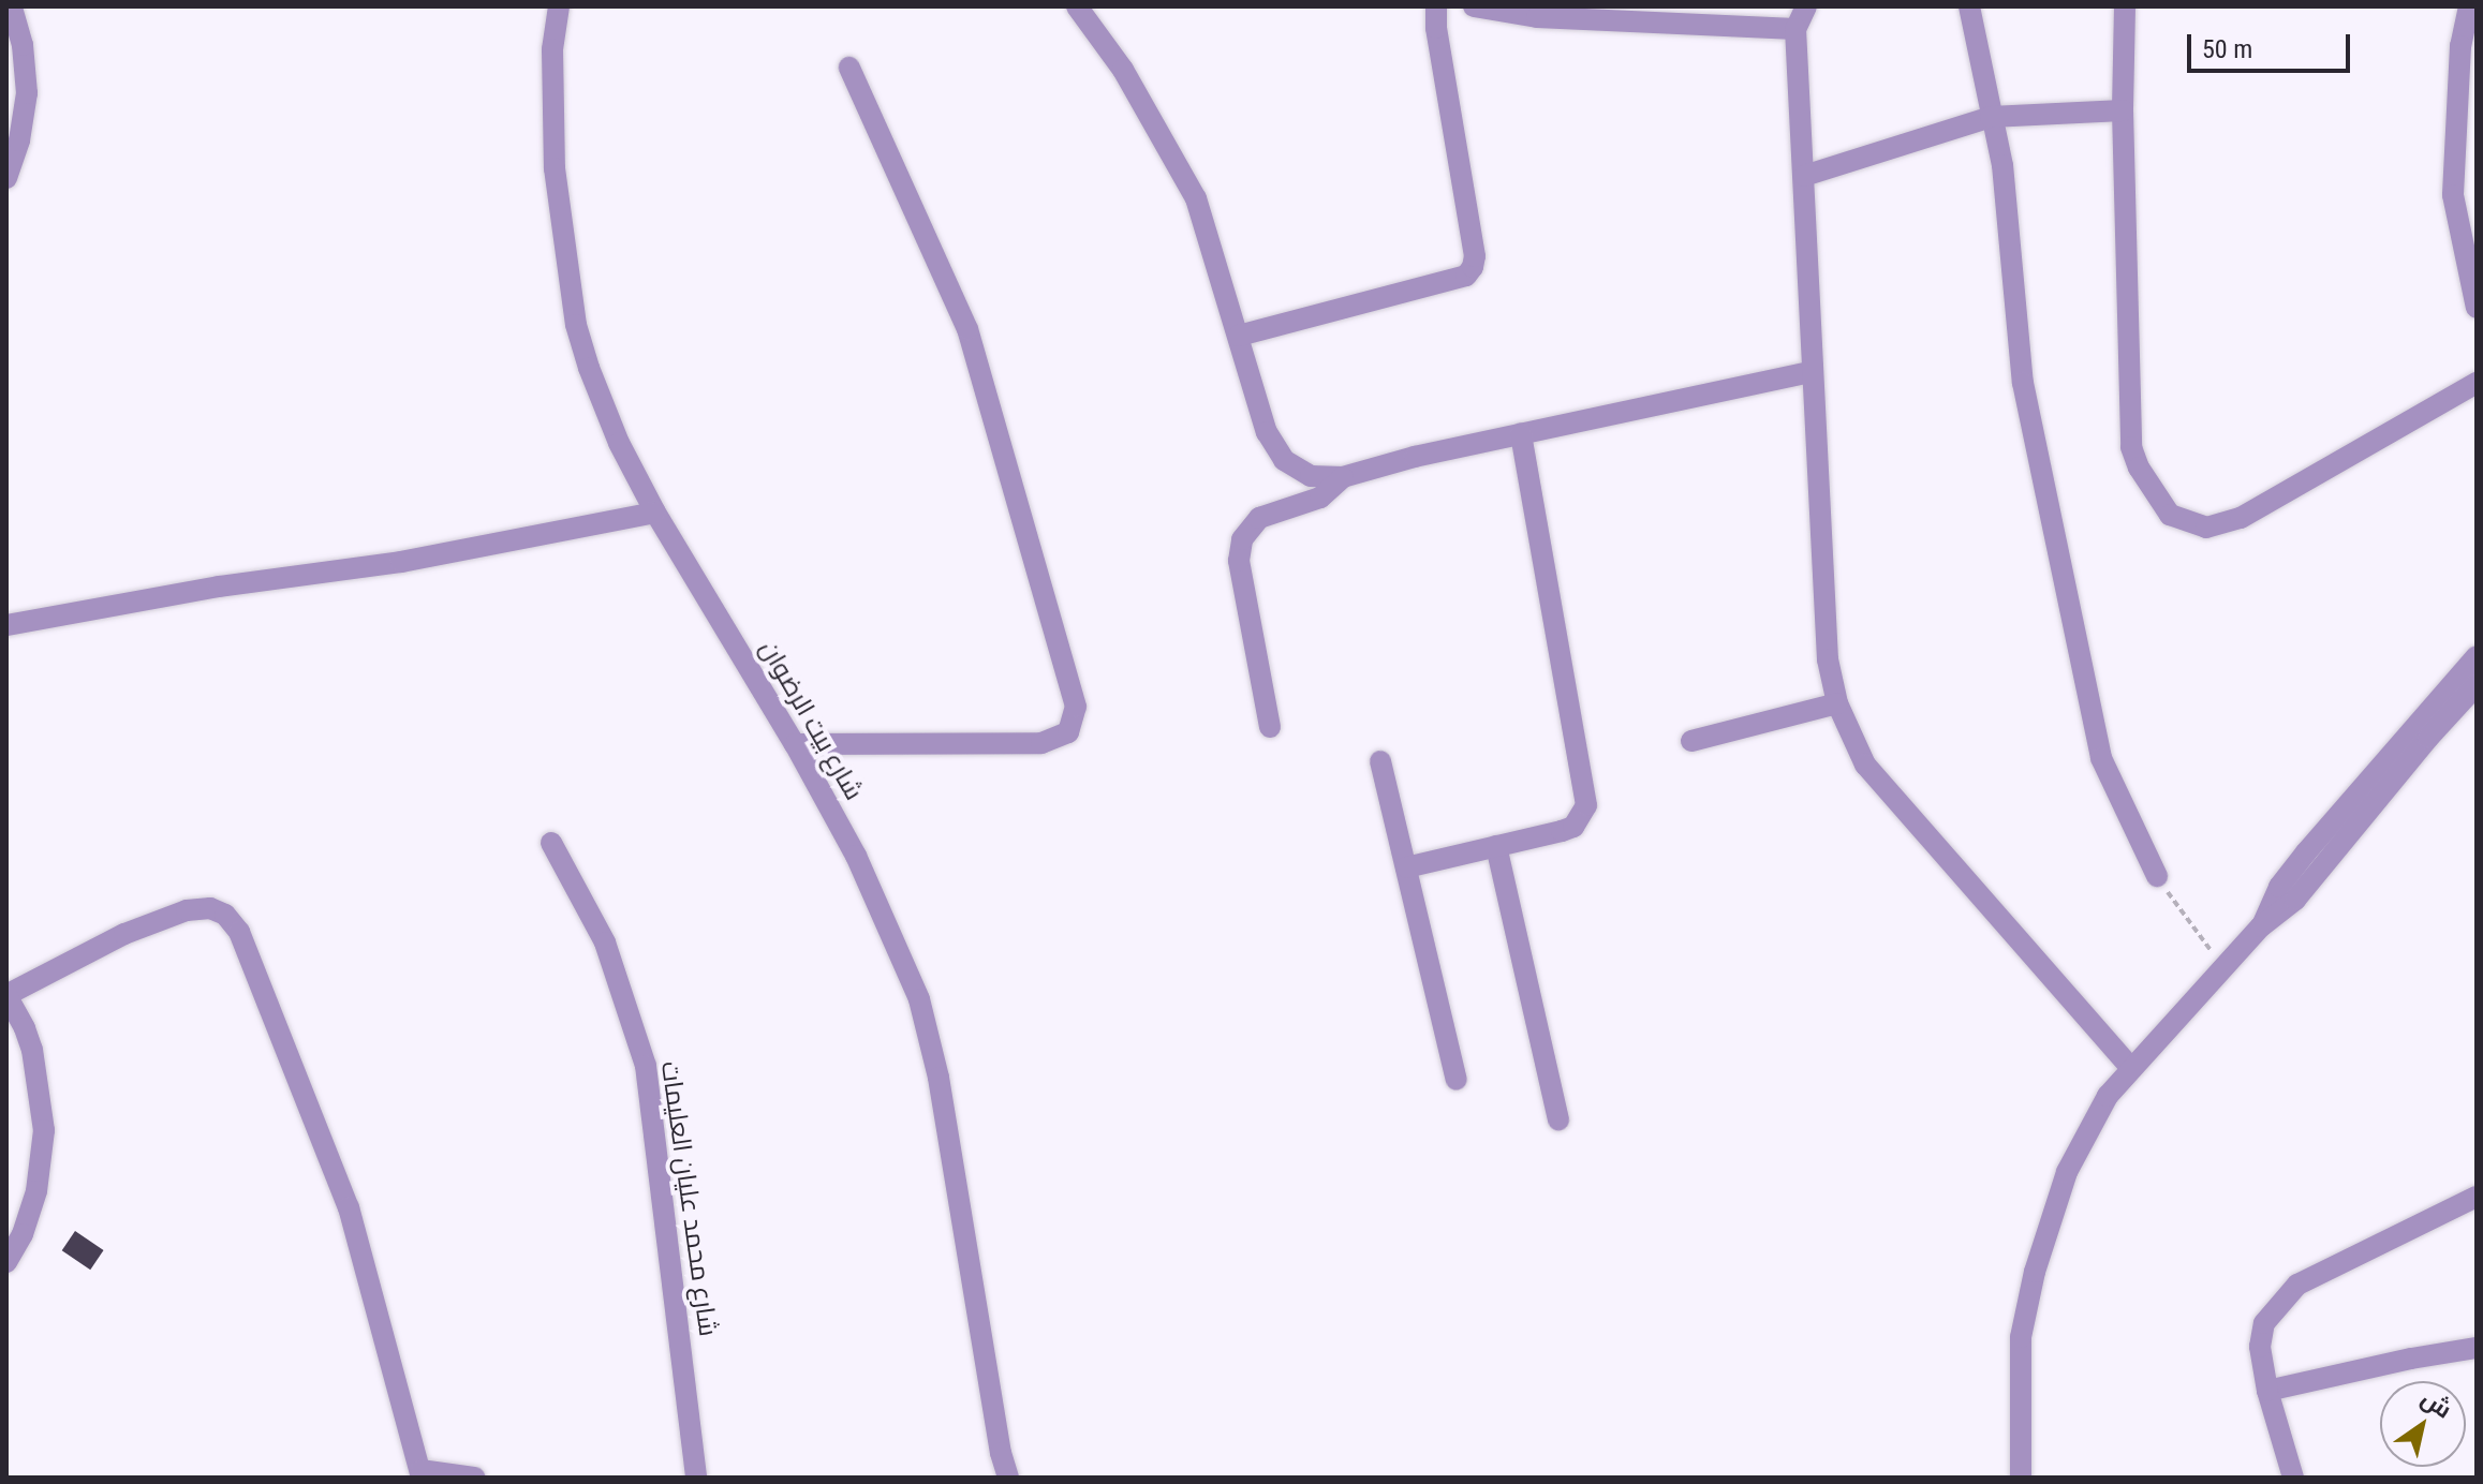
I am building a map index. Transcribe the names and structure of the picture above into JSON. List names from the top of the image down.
{
  "streets": {
    "street": ["شارع بيت الرضوان", "شارع محمد عليان العليمات"]
  },
  "scale_bar": "50 m",
  "north": "top right"
}
